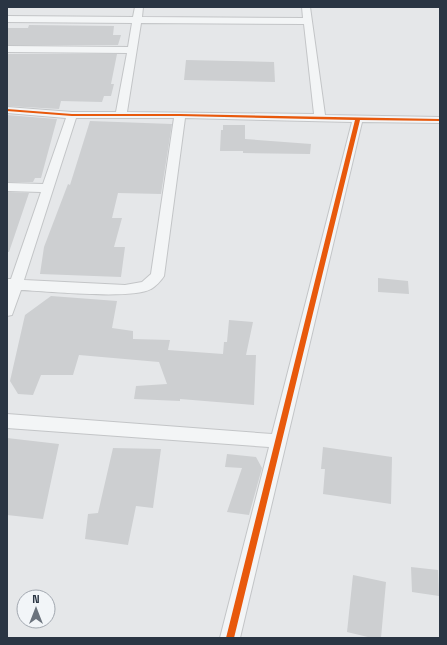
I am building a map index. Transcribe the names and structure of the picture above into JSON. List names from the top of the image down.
{
  "north": "top"
}
